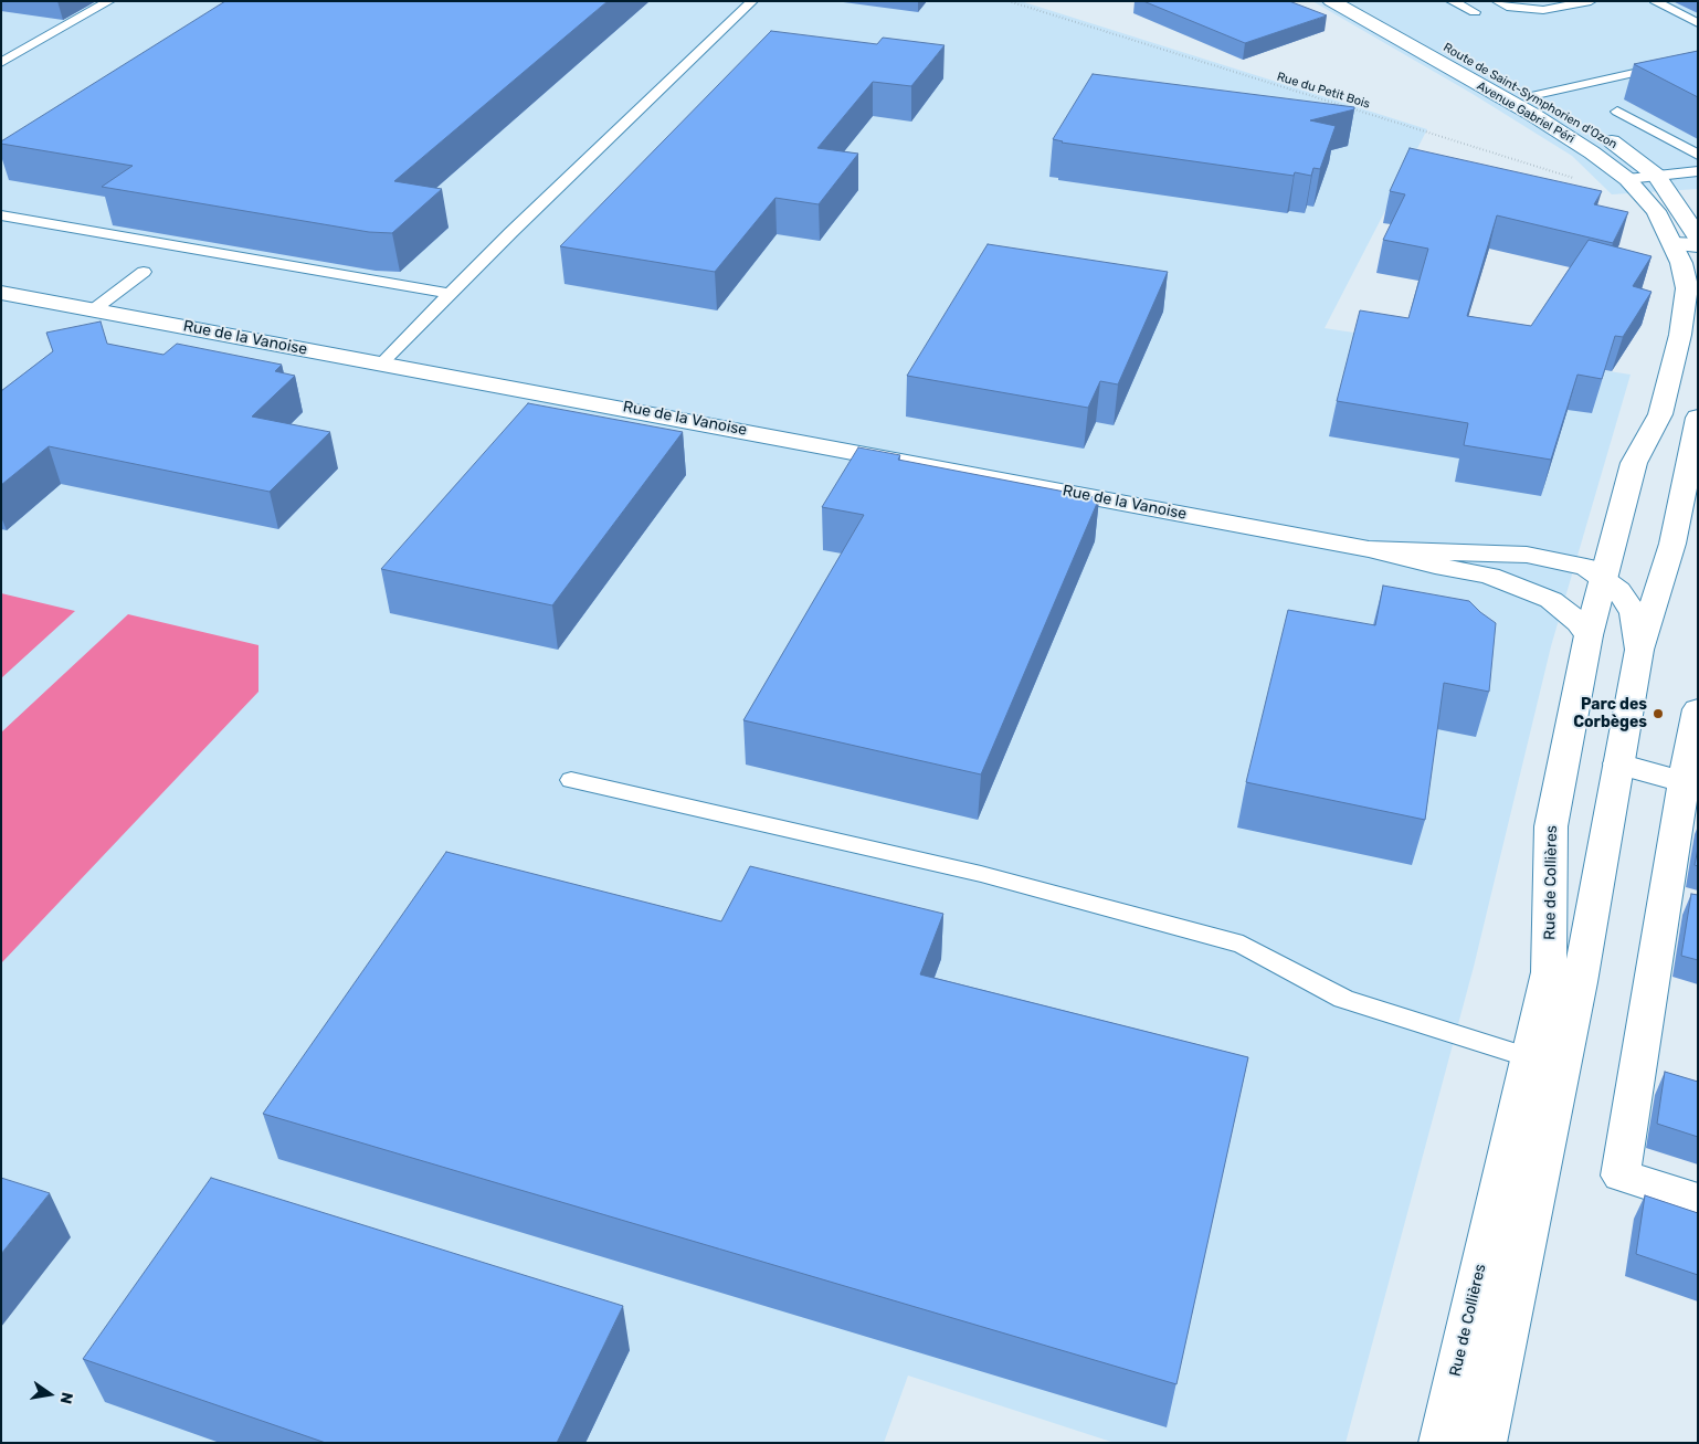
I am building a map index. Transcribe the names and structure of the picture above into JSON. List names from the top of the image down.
{
  "streets": {
    "main road": [
      "Route de Saint-Symphorien d'Ozon",
      "Avenue Gabriel Péri",
      "Rue de la Vanoise",
      "Rue de Collières"
    ],
    "path": ["Rue du Petit Bois"]
  },
  "crossings": [
    ["Rue du Petit Bois", "Avenue Gabriel Péri"],
    ["Route de Saint-Symphorien d'Ozon", "Avenue Gabriel Péri"],
    ["Route de Saint-Symphorien d'Ozon", "Rue de Collières"],
    ["Avenue Gabriel Péri", "Rue de Collières"],
    ["Rue de la Vanoise", "Rue de Collières"]
  ],
  "places": ["Parc des Corbèges"],
  "north": "right"
}
